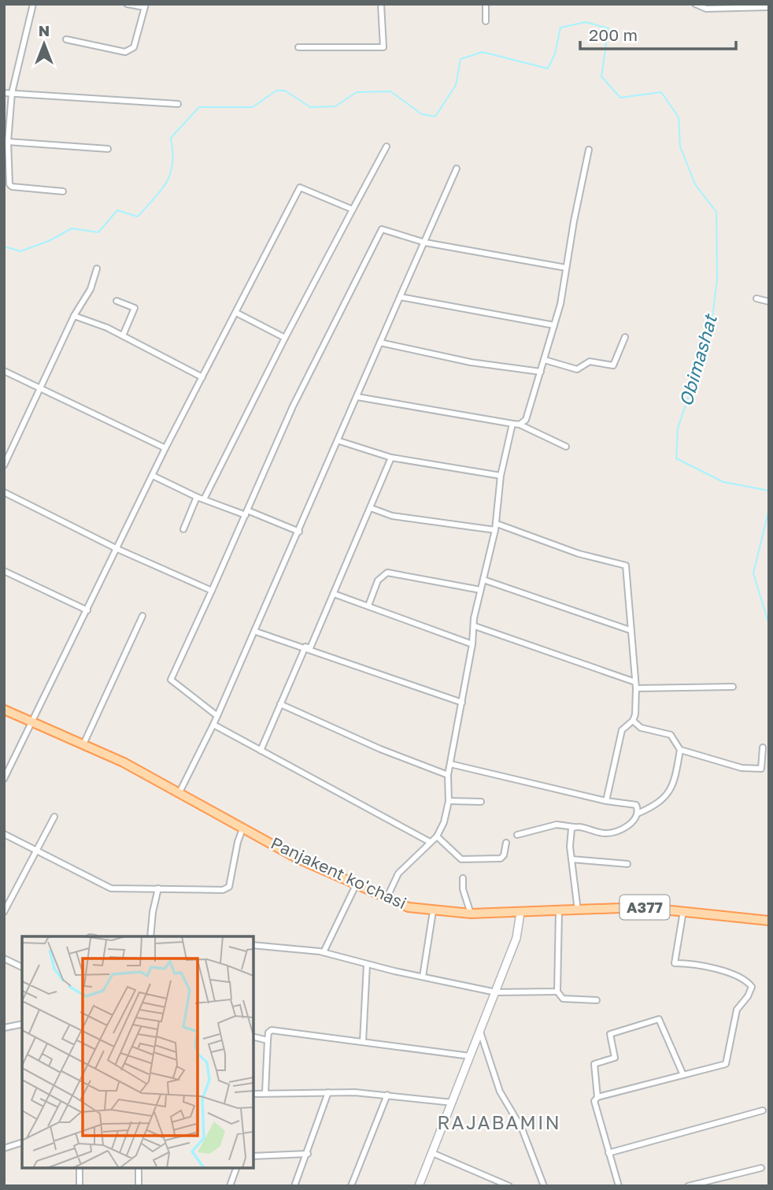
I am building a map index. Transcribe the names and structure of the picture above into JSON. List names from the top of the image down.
{
  "streets": {
    "main road": ["Panjakent ko'chasi", "A377"]
  },
  "districts": ["RAJABAMIN"],
  "water": ["Obimashat"],
  "scale_bar": "200 m",
  "north": "top"
}
